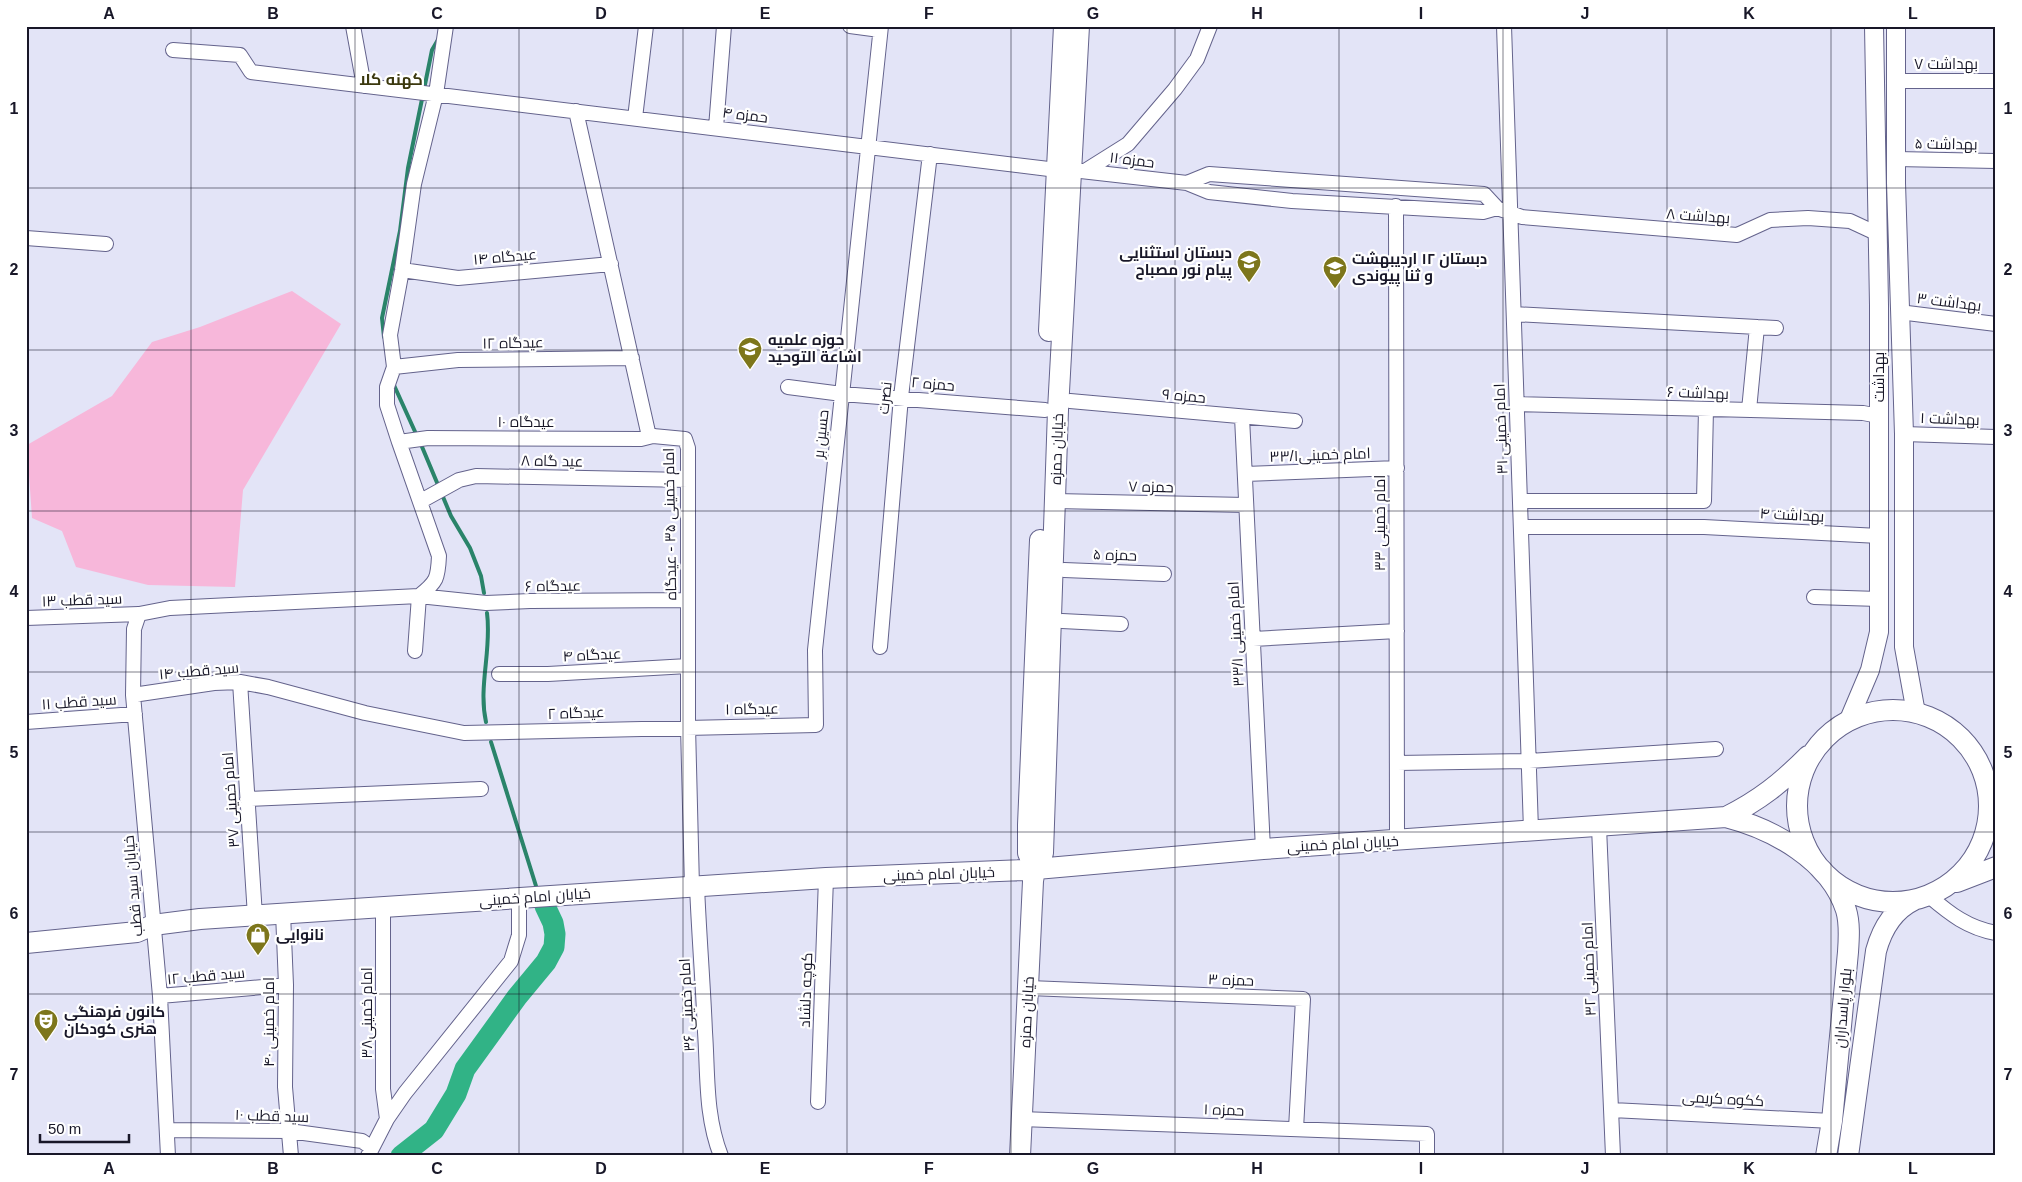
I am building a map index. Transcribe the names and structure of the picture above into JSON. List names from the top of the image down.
{
  "streets": {
    "main road": ["خیابان حمزه", "خیابان امام خمینی", "بلوار پاسداران"],
    "street": [
      "بهداشت ۷",
      "حمزه ۴",
      "بهداشت ۵",
      "حمزه ۱۱",
      "بهداشت ۸",
      "عیدگاه ۱۴",
      "بهداشت ۳",
      "عیدگاه ۱۲",
      "بهداشت",
      "حمزه ۲",
      "بهداشت ۶",
      "حمزه ۹",
      "نصرت",
      "بهداشت ۱",
      "عیدگاه ۱۰",
      "امام خمینی ۳۱",
      "حسین بر",
      "امام خمینی۳۳/۱",
      "عید گاه ۸",
      "حمزه ۷",
      "بهداشت ۴",
      "امام خمینی ۳۳",
      "امام خمینی ۳۵ - عیدگاه",
      "حمزه ۵",
      "عیدگاه ۶",
      "سید قطب ۱۳",
      "امام خمینی ۳۳/۱",
      "عیدگاه ۴",
      "سید قطب ۱۴",
      "سید قطب ۱۱",
      "عیدگاه ۱",
      "عیدگاه ۲",
      "امام خمینی ۳۷",
      "خیابان سید قطب",
      "امام خمینی ۳۲",
      "سید قطب ۱۲",
      "حمزه ۳",
      "کوچه دلشاد",
      "امام خمینی ۳۶",
      "امام خمینی۳۸",
      "امام خمینی ۴۰",
      "ککوه کریمی",
      "حمزه ۱",
      "سید قطب ۱۰"
    ]
  },
  "crossings": [
    ["بهداشت ۷", "بهداشت"],
    ["حمزه ۴", "حمزه ۱۱"],
    ["حمزه ۴", "نصرت"],
    ["حمزه ۴", "حسین بر"],
    ["حمزه ۴", "خیابان حمزه"],
    ["حمزه ۴", "امام خمینی ۳۵ - عیدگاه"],
    ["بهداشت ۵", "بهداشت"],
    ["حمزه ۱۱", "خیابان حمزه"],
    ["بهداشت ۸", "بهداشت"],
    ["بهداشت ۸", "امام خمینی ۳۱"],
    ["عیدگاه ۱۴", "امام خمینی ۳۵ - عیدگاه"],
    ["بهداشت ۳", "بهداشت"],
    ["عیدگاه ۱۲", "امام خمینی ۳۵ - عیدگاه"],
    ["بهداشت", "بهداشت ۶"],
    ["بهداشت", "بهداشت ۱"],
    ["بهداشت", "بهداشت ۴"],
    ["حمزه ۲", "حمزه ۹"],
    ["حمزه ۲", "نصرت"],
    ["حمزه ۲", "حسین بر"],
    ["حمزه ۲", "خیابان حمزه"],
    ["بهداشت ۶", "امام خمینی ۳۱"],
    ["حمزه ۹", "خیابان حمزه"],
    ["حمزه ۹", "امام خمینی ۳۳/۱"],
    ["عیدگاه ۱۰", "امام خمینی ۳۵ - عیدگاه"],
    ["امام خمینی ۳۱", "بهداشت ۴"],
    ["امام خمینی ۳۱", "خیابان امام خمینی"],
    ["حسین بر", "عیدگاه ۱"],
    ["خیابان حمزه", "حمزه ۷"],
    ["خیابان حمزه", "خیابان امام خمینی"],
    ["خیابان حمزه", "حمزه ۳"],
    ["خیابان حمزه", "حمزه ۱"],
    ["امام خمینی۳۳/۱", "امام خمینی ۳۳"],
    ["امام خمینی۳۳/۱", "امام خمینی ۳۳/۱"],
    ["عید گاه ۸", "امام خمینی ۳۵ - عیدگاه"],
    ["حمزه ۷", "امام خمینی ۳۳/۱"],
    ["امام خمینی ۳۳", "خیابان امام خمینی"],
    ["امام خمینی ۳۵ - عیدگاه", "عیدگاه ۶"],
    ["امام خمینی ۳۵ - عیدگاه", "عیدگاه ۴"],
    ["امام خمینی ۳۵ - عیدگاه", "عیدگاه ۱"],
    ["امام خمینی ۳۵ - عیدگاه", "عیدگاه ۲"],
    ["امام خمینی ۳۵ - عیدگاه", "خیابان امام خمینی"],
    ["امام خمینی ۳۵ - عیدگاه", "امام خمینی ۳۶"],
    ["عیدگاه ۶", "سید قطب ۱۳"],
    ["عیدگاه ۶", "خیابان سید قطب"],
    ["سید قطب ۱۳", "خیابان سید قطب"],
    ["امام خمینی ۳۳/۱", "خیابان امام خمینی"],
    ["سید قطب ۱۴", "عیدگاه ۲"],
    ["سید قطب ۱۴", "امام خمینی ۳۷"],
    ["سید قطب ۱۴", "خیابان سید قطب"],
    ["سید قطب ۱۱", "خیابان سید قطب"],
    ["عیدگاه ۱", "عیدگاه ۲"],
    ["امام خمینی ۳۷", "خیابان امام خمینی"],
    ["خیابان امام خمینی", "خیابان سید قطب"],
    ["خیابان امام خمینی", "امام خمینی ۳۲"],
    ["خیابان امام خمینی", "کوچه دلشاد"],
    ["خیابان امام خمینی", "امام خمینی ۳۶"],
    ["خیابان امام خمینی", "امام خمینی۳۸"],
    ["خیابان امام خمینی", "امام خمینی ۴۰"],
    ["خیابان سید قطب", "سید قطب ۱۲"],
    ["خیابان سید قطب", "سید قطب ۱۰"],
    ["امام خمینی ۳۲", "ککوه کریمی"],
    ["سید قطب ۱۲", "امام خمینی ۴۰"],
    ["حمزه ۳", "حمزه ۱"],
    ["بلوار پاسداران", "ککوه کریمی"],
    ["امام خمینی ۴۰", "سید قطب ۱۰"]
  ],
  "districts": ["کهنه کلا"],
  "places": {
    "school or university": ["دبستان استثنایی پیام نور مصباح", "دبستان ۱۲ اردیبهشت و ثنا پیوندی", "حوزه علمیه اشاعة التوحید"],
    "shop": ["نانوایی"],
    "theatre": ["کانون فرهنگی هنری کودکان"]
  },
  "scale_bar": "50 m",
  "grid": {
    "columns": [
      "A",
      "B",
      "C",
      "D",
      "E",
      "F",
      "G",
      "H",
      "I",
      "J",
      "K",
      "L"
    ],
    "rows": [
      "1",
      "2",
      "3",
      "4",
      "5",
      "6",
      "7"
    ]
  }
}
